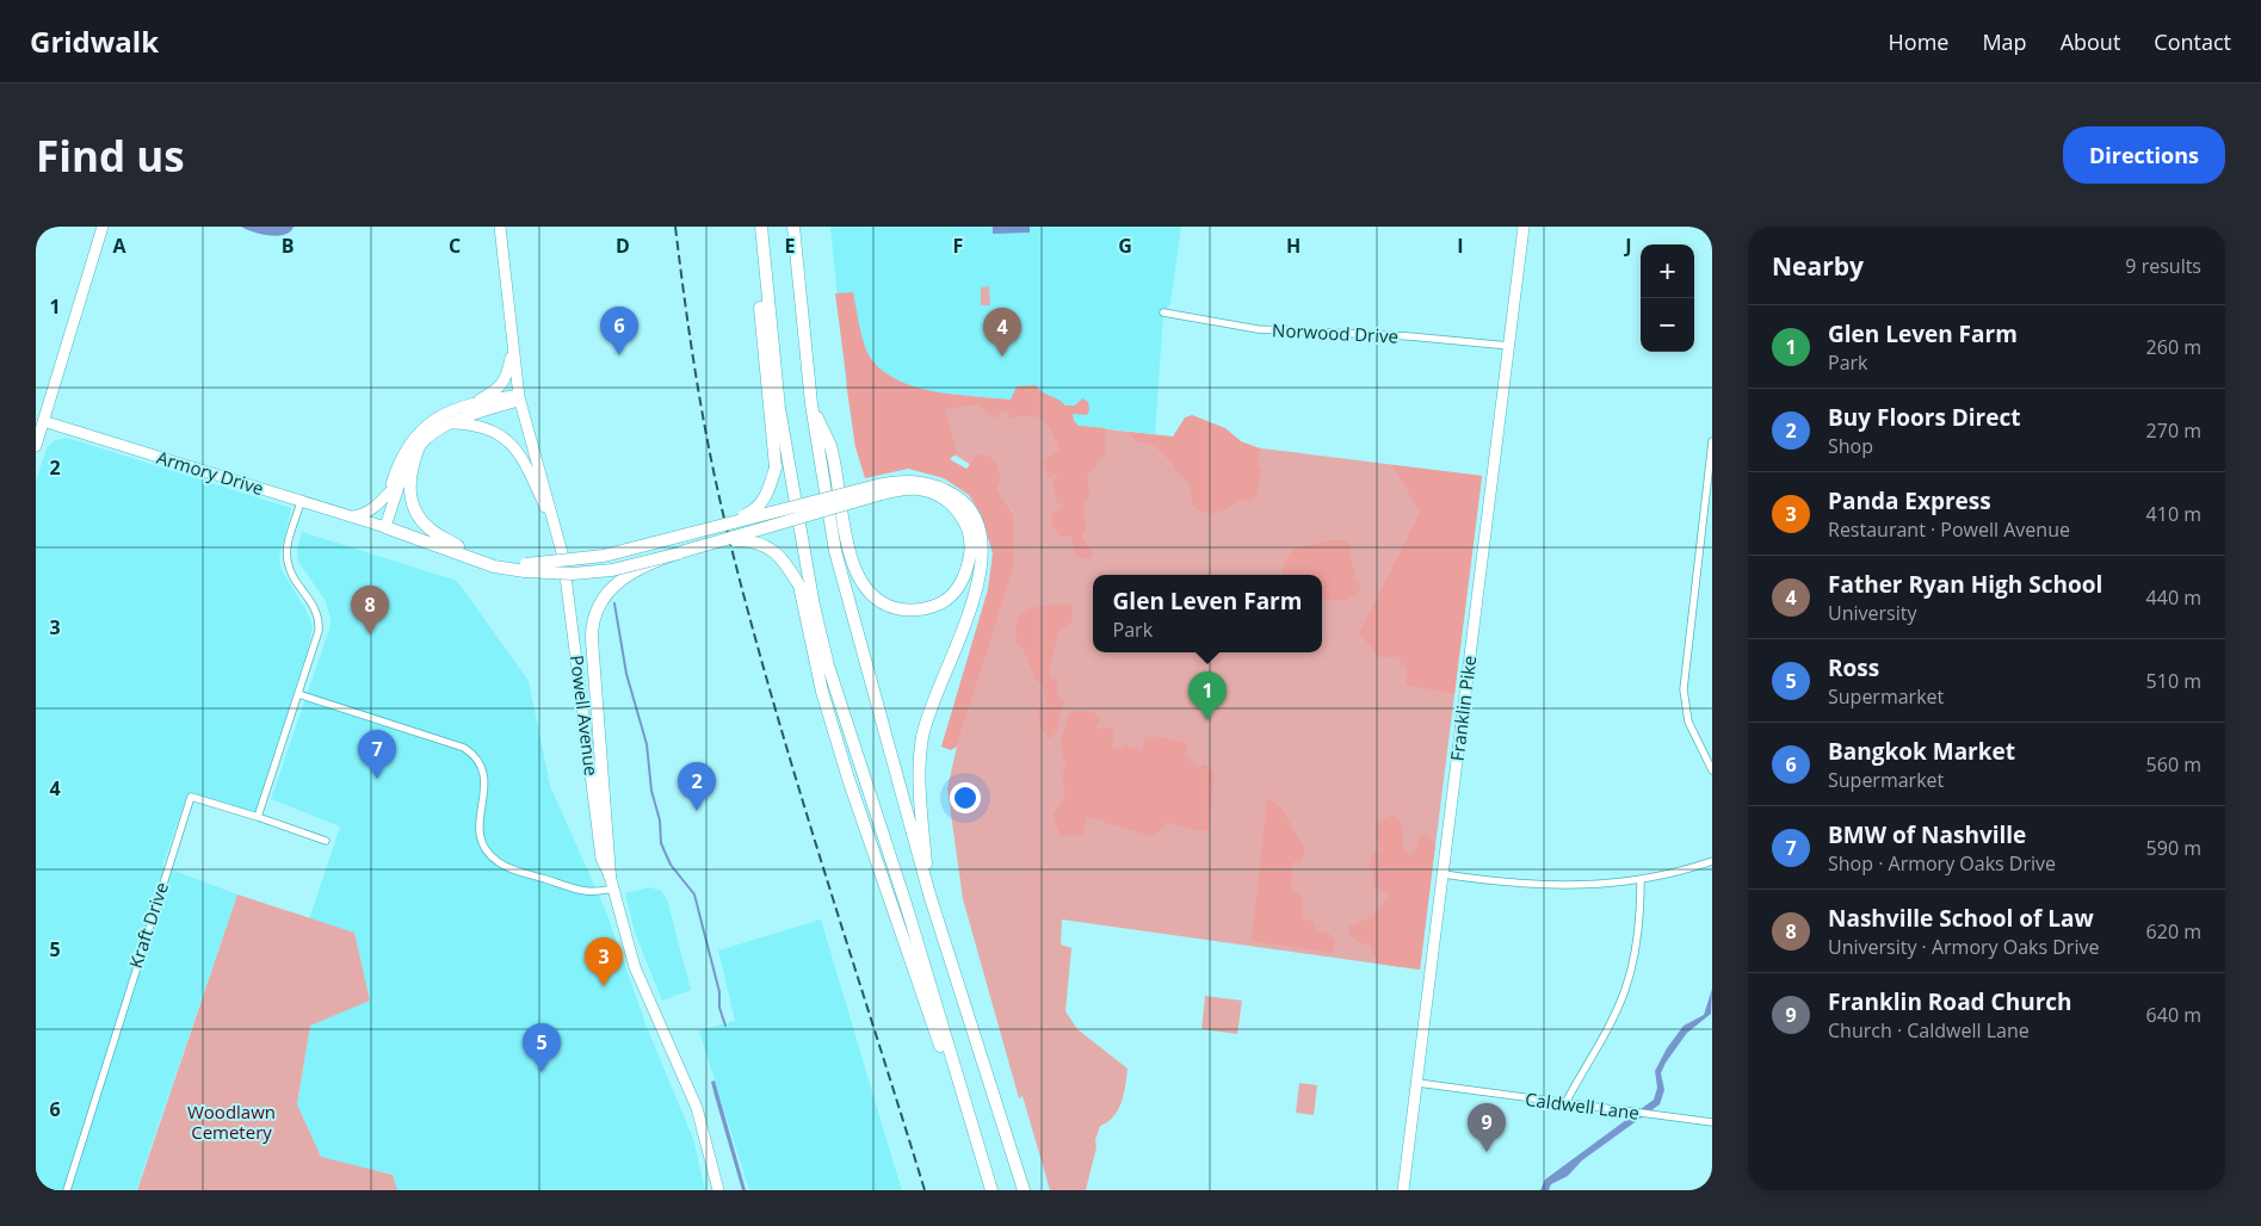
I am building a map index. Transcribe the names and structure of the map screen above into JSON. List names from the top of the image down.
{
  "streets": {
    "main road": ["Armory Drive", "Franklin Pike", "Powell Avenue"],
    "street": ["Norwood Drive", "Kraft Drive", "Caldwell Lane"]
  },
  "crossings": [
    ["Norwood Drive", "Franklin Pike"],
    ["Franklin Pike", "Caldwell Lane"]
  ],
  "parks": ["Woodlawn Cemetery"],
  "page": {
    "header": "Gridwalk",
    "nav": [
      "Home",
      "Map",
      "About",
      "Contact"
    ],
    "buttons": "Directions",
    "title": "Find us",
    "heading": ["Nearby", "9 results"],
    "map_buttons": ["+", "−"],
    "list": [
      {
        "mark": "1",
        "name": "Glen Leven Farm",
        "note": "Park",
        "value": "260 m"
      },
      {
        "mark": "2",
        "name": "Buy Floors Direct",
        "note": "Shop",
        "value": "270 m"
      },
      {
        "mark": "3",
        "name": "Panda Express",
        "note": "Restaurant · Powell Avenue",
        "value": "410 m"
      },
      {
        "mark": "4",
        "name": "Father Ryan High School",
        "note": "University",
        "value": "440 m"
      },
      {
        "mark": "5",
        "name": "Ross",
        "note": "Supermarket",
        "value": "510 m"
      },
      {
        "mark": "6",
        "name": "Bangkok Market",
        "note": "Supermarket",
        "value": "560 m"
      },
      {
        "mark": "7",
        "name": "BMW of Nashville",
        "note": "Shop · Armory Oaks Drive",
        "value": "590 m"
      },
      {
        "mark": "8",
        "name": "Nashville School of Law",
        "note": "University · Armory Oaks Drive",
        "value": "620 m"
      },
      {
        "mark": "9",
        "name": "Franklin Road Church",
        "note": "Church · Caldwell Lane",
        "value": "640 m"
      }
    ],
    "pins": [
      "6",
      "4",
      "8",
      "1",
      "7",
      "2",
      "3",
      "5",
      "9"
    ],
    "popup": ["Glen Leven Farm", "Park"]
  },
  "grid": {
    "columns": [
      "A",
      "B",
      "C",
      "D",
      "E",
      "F",
      "G",
      "H",
      "I",
      "J"
    ],
    "rows": [
      "1",
      "2",
      "3",
      "4",
      "5",
      "6"
    ]
  }
}
